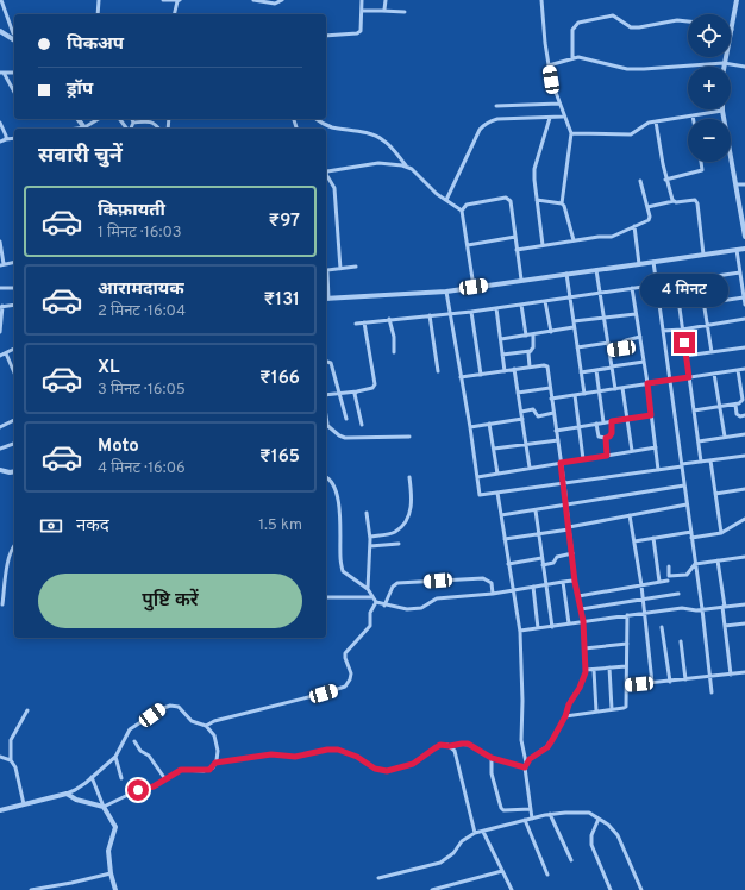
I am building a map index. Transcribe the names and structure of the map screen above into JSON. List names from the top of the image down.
{
  "page": {
    "map_buttons": ["+", "−"],
    "banner": ["पिकअप", "ड्रॉप"],
    "heading": "सवारी चुनें",
    "list": [
      {
        "name": "किफ़ायती",
        "note": "1 मिनट · 16:03",
        "value": "₹97"
      },
      {
        "name": "आरामदायक",
        "note": "2 मिनट · 16:04",
        "value": "₹131"
      },
      {
        "name": "XL",
        "note": "3 मिनट · 16:05",
        "value": "₹166"
      },
      {
        "name": "Moto",
        "note": "4 मिनट · 16:06",
        "value": "₹165"
      }
    ],
    "bubble": "4 मिनट",
    "pay": ["नकद", "1.5 km"],
    "buttons": "पुष्टि करें"
  }
}
